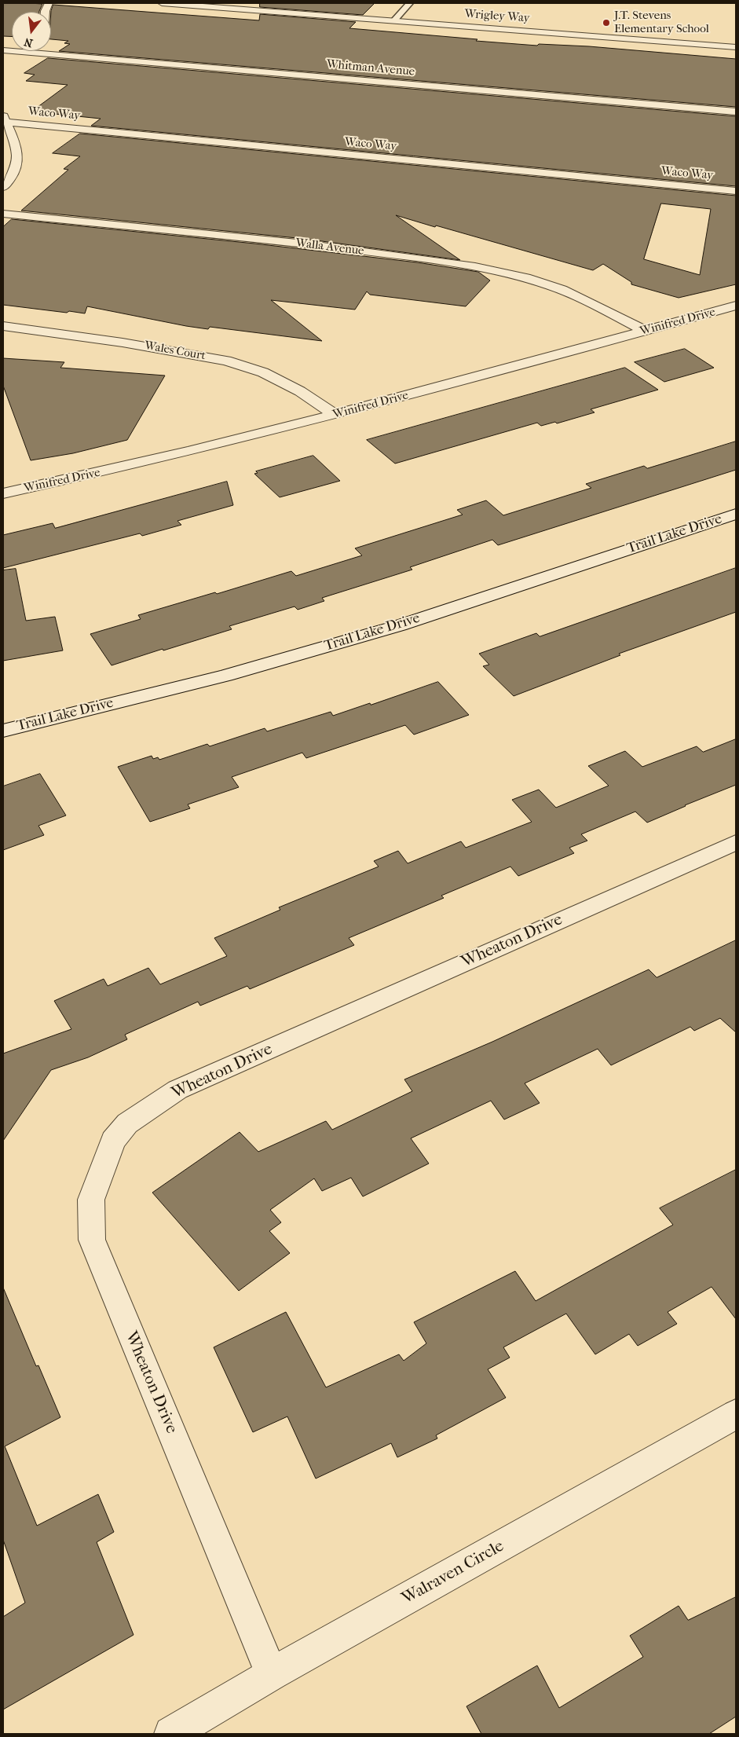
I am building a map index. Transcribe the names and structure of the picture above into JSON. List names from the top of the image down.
{
  "streets": {
    "street": [
      "Wrigley Way",
      "Whitman Avenue",
      "Waco Way",
      "Walla Avenue",
      "Winifred Drive",
      "Wales Court",
      "Trail Lake Drive",
      "Wheaton Drive",
      "Walraven Circle"
    ]
  },
  "crossings": [
    ["Walla Avenue", "Winifred Drive"],
    ["Winifred Drive", "Wales Court"],
    ["Wheaton Drive", "Walraven Circle"]
  ],
  "places": ["J.T. Stevens Elementary School"],
  "north": "bottom"
}
